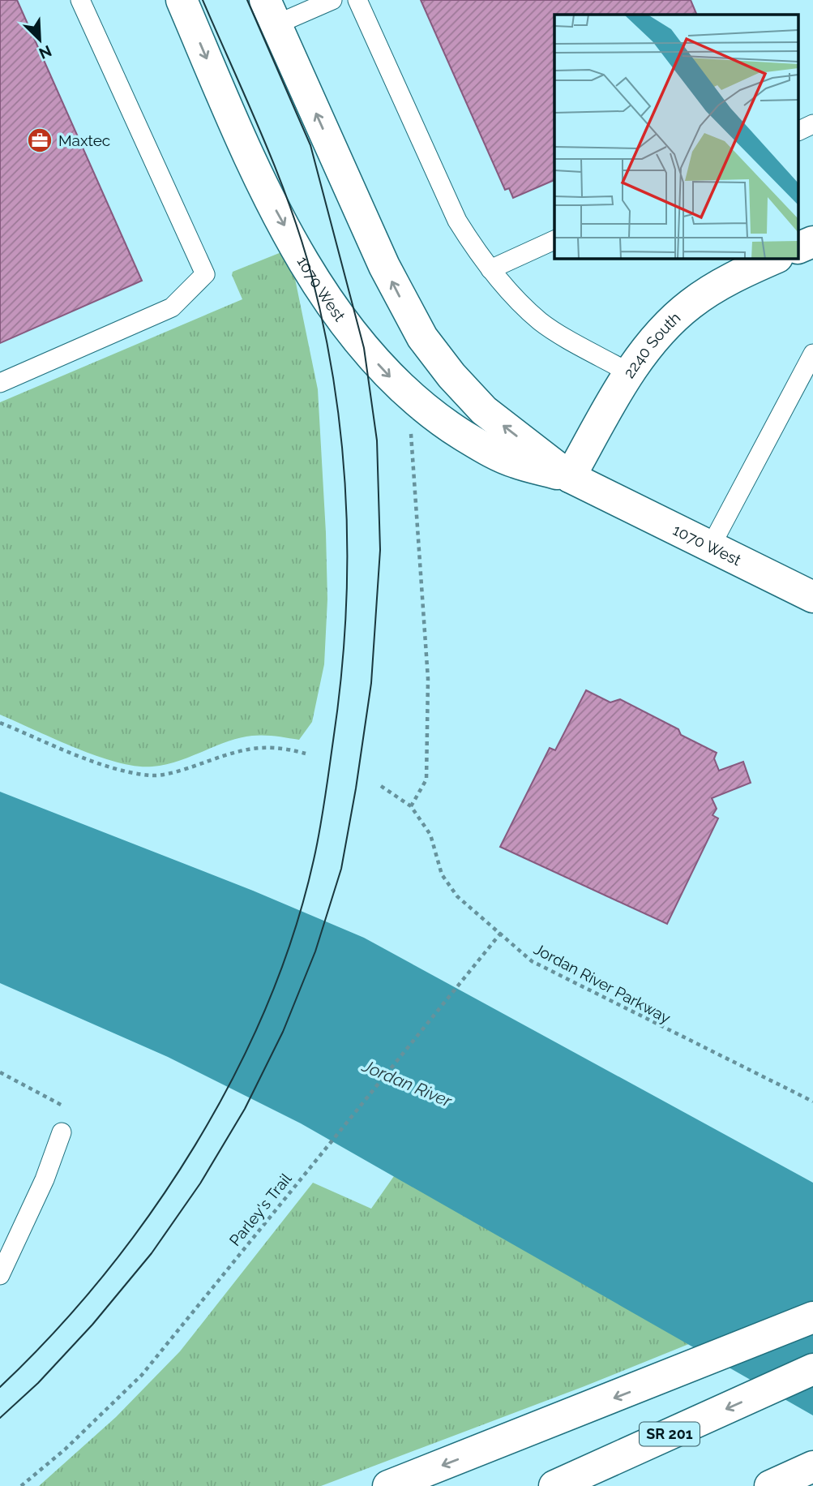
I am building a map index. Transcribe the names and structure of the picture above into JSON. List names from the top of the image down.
{
  "streets": {
    "main road": ["1070 West", "2240 South", "SR 201"],
    "path": ["Jordan River Parkway", "Parley's Trail"]
  },
  "crossings": [
    ["1070 West", "2240 South"],
    ["Jordan River Parkway", "Parley's Trail"]
  ],
  "water": ["Jordan River"],
  "places": {
    "office": ["Maxtec"]
  },
  "north": "bottom right"
}
